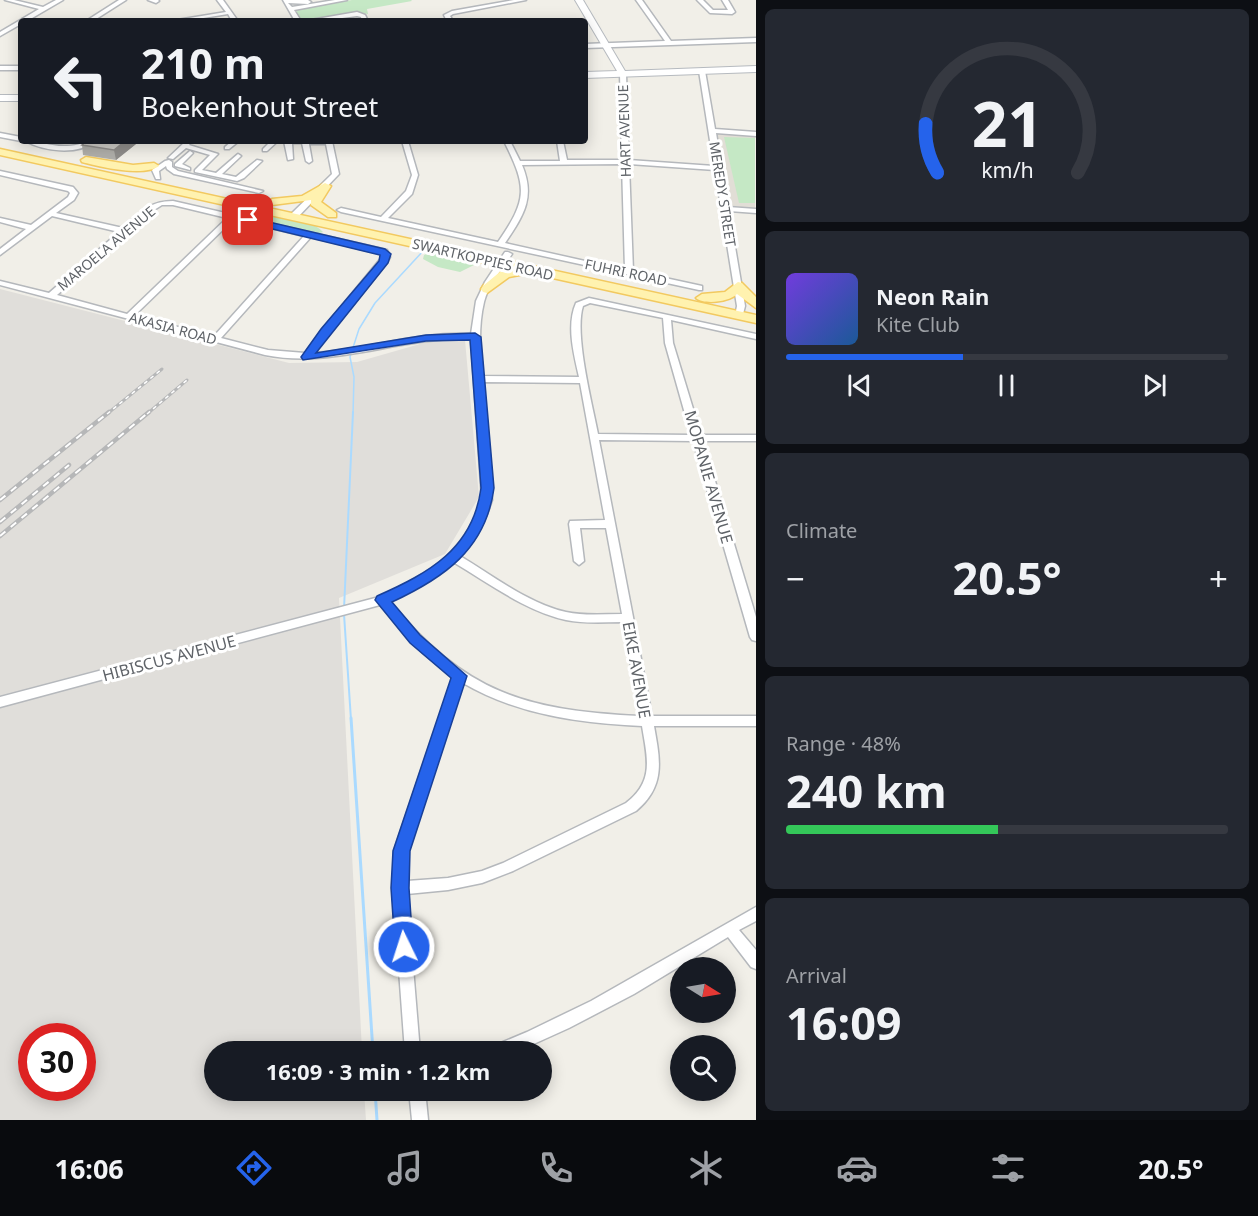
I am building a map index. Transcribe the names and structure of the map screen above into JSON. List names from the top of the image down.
{
  "streets": {
    "main road": ["SWARTKOPPIES ROAD"],
    "street": [
      "HART AVENUE",
      "MEREDY STREET",
      "MAROELA AVENUE",
      "FUHRI ROAD",
      "AKASIA ROAD",
      "MOPANIE AVENUE",
      "HIBISCUS AVENUE",
      "EIKE AVENUE"
    ]
  },
  "crossings": [
    ["HART AVENUE", "FUHRI ROAD"],
    ["MEREDY STREET", "SWARTKOPPIES ROAD"],
    ["MAROELA AVENUE", "AKASIA ROAD"],
    ["SWARTKOPPIES ROAD", "FUHRI ROAD"],
    ["MOPANIE AVENUE", "EIKE AVENUE"]
  ],
  "north": "right",
  "page": {
    "turn": ["210 m", "Boekenhout Street"],
    "song": ["Neon Rain", "Kite Club"],
    "tile": [
      "Climate",
      ["Range · 48%", "240 km"],
      ["Arrival", "16:09"]
    ],
    "heat": ["−", "20.5°", "+"],
    "limit": "30",
    "trip": "16:09 · 3 min · 1.2 km",
    "tabs": ["16:06", "20.5°"],
    "gauge": ["21", "km/h"]
  }
}
